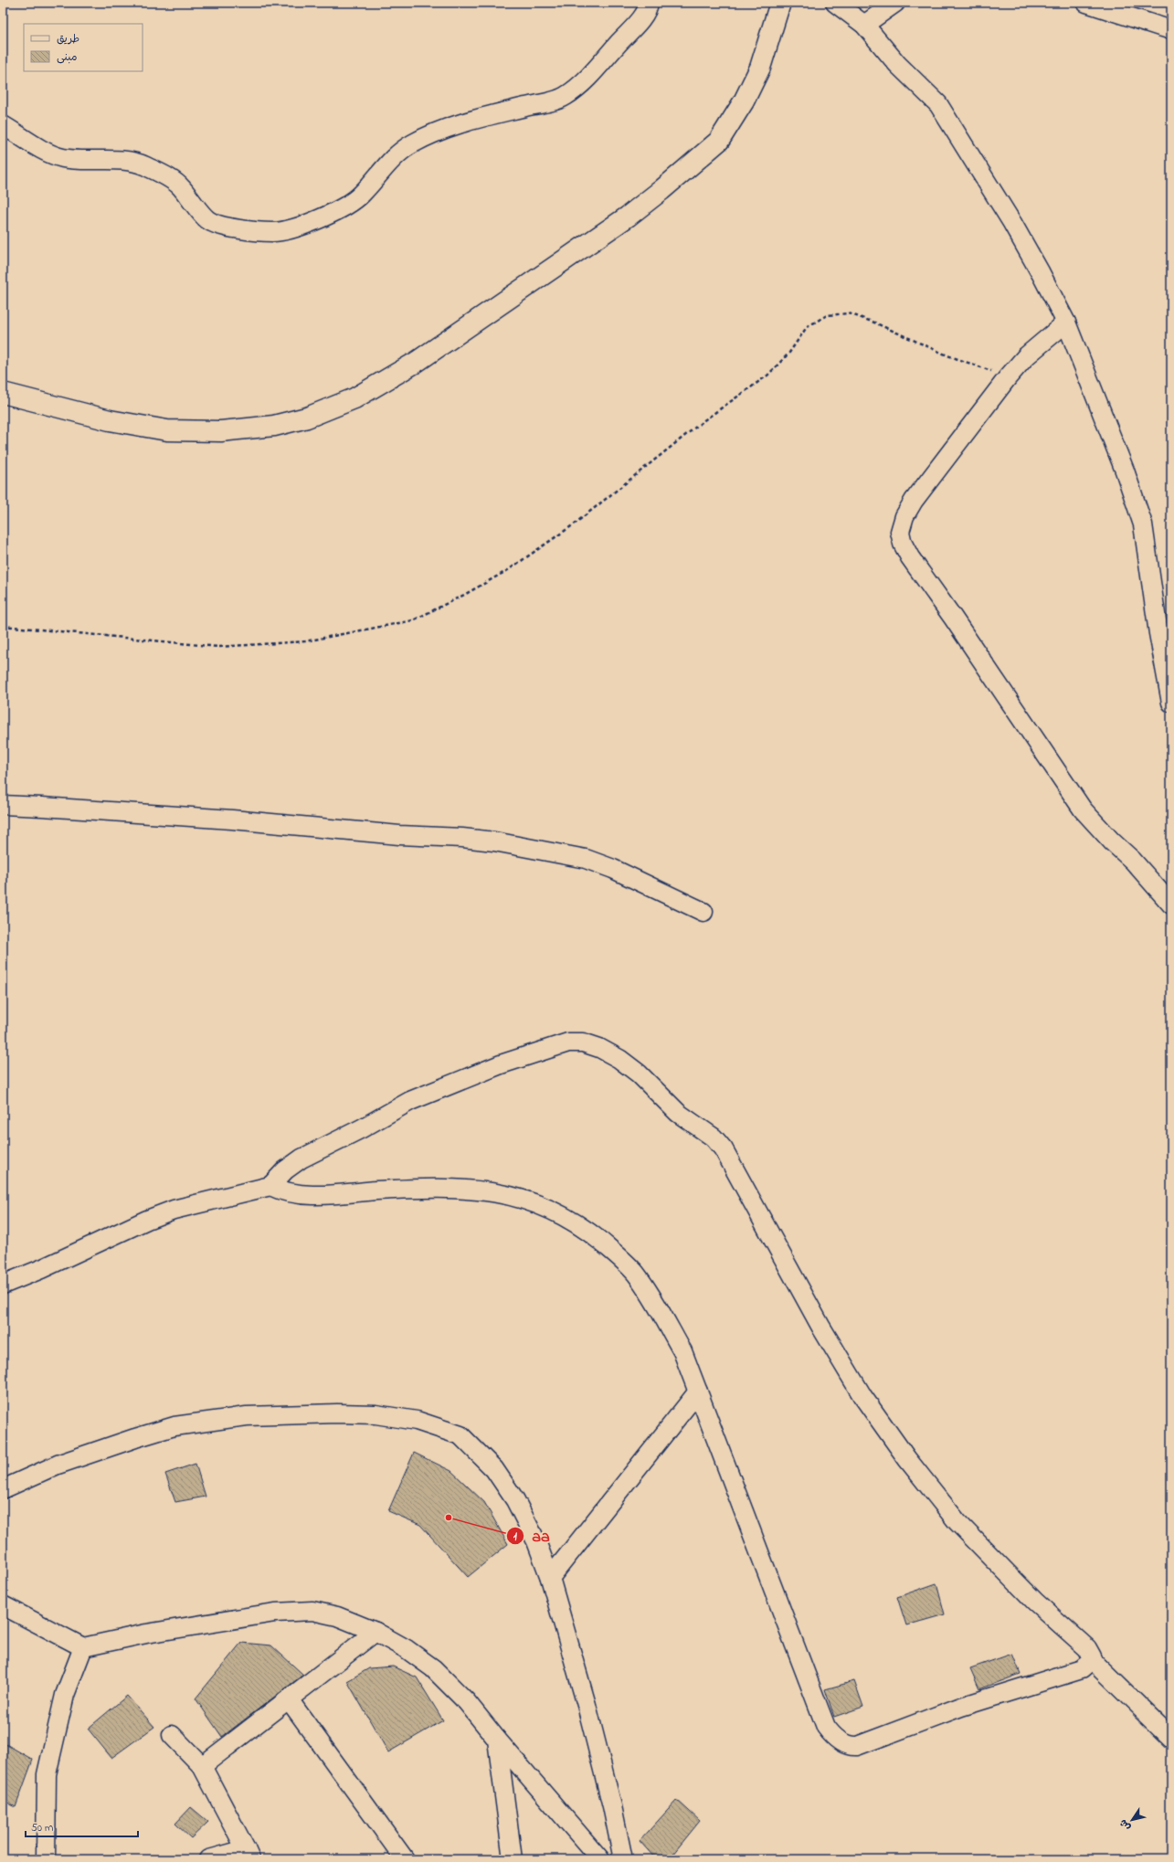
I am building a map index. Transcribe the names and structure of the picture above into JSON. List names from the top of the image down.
{
  "places": ["aa"],
  "legend": ["طريق", "مبنى"],
  "scale_bar": "50 m",
  "north": "bottom left"
}
